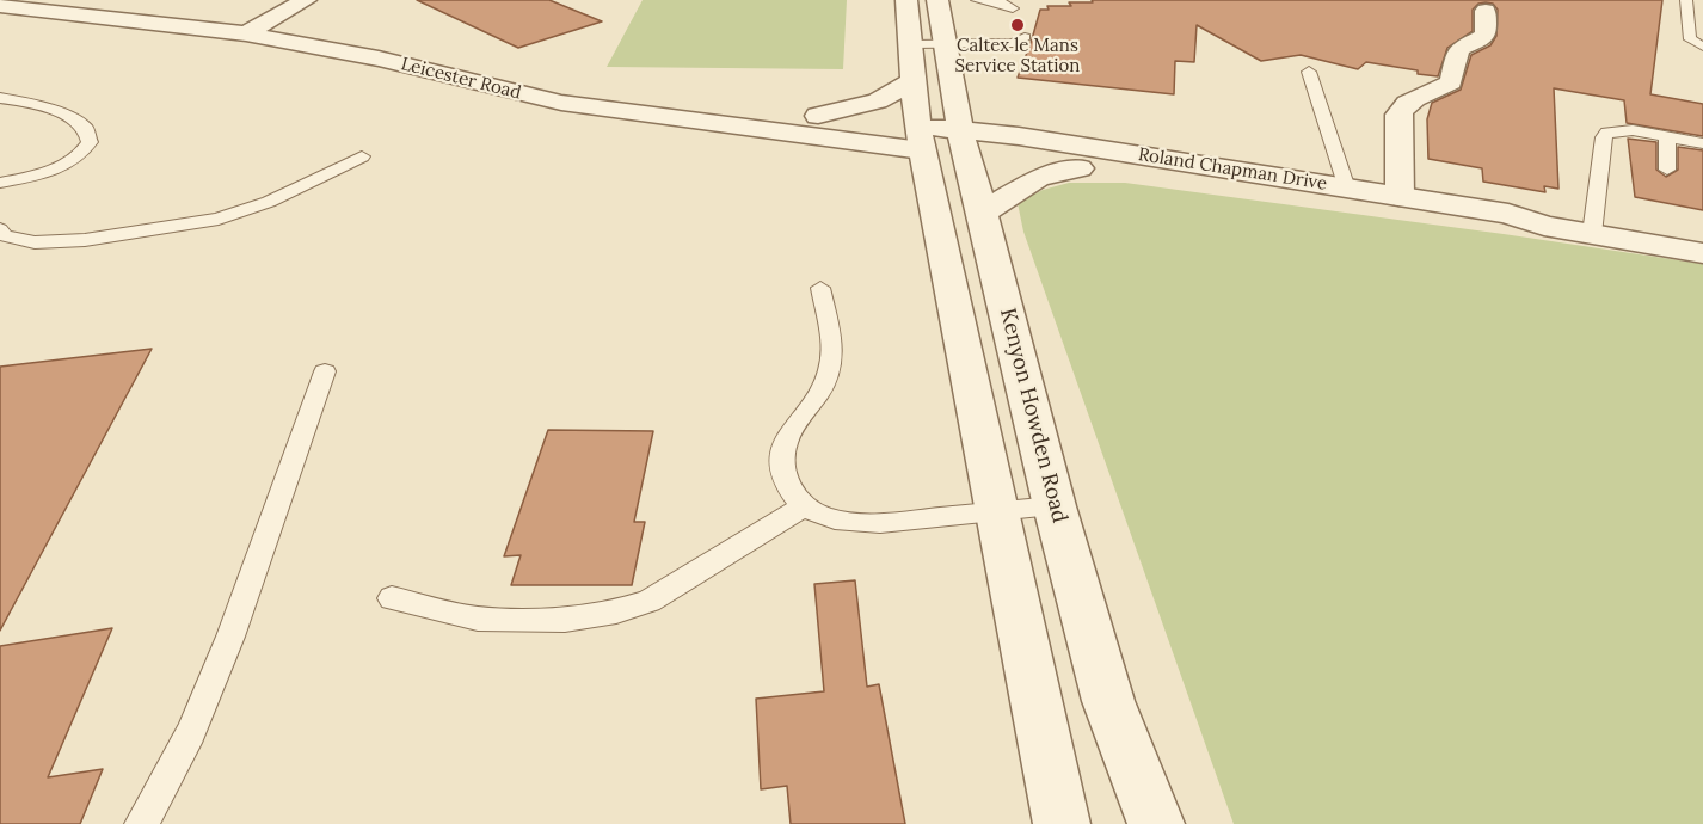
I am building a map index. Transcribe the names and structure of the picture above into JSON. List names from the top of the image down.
{
  "streets": {
    "street": ["Leicester Road", "Roland Chapman Drive", "Kenyon Howden Road"]
  },
  "crossings": [
    ["Leicester Road", "Roland Chapman Drive"],
    ["Roland Chapman Drive", "Kenyon Howden Road"]
  ],
  "places": ["Caltex le Mans Service Station"]
}
